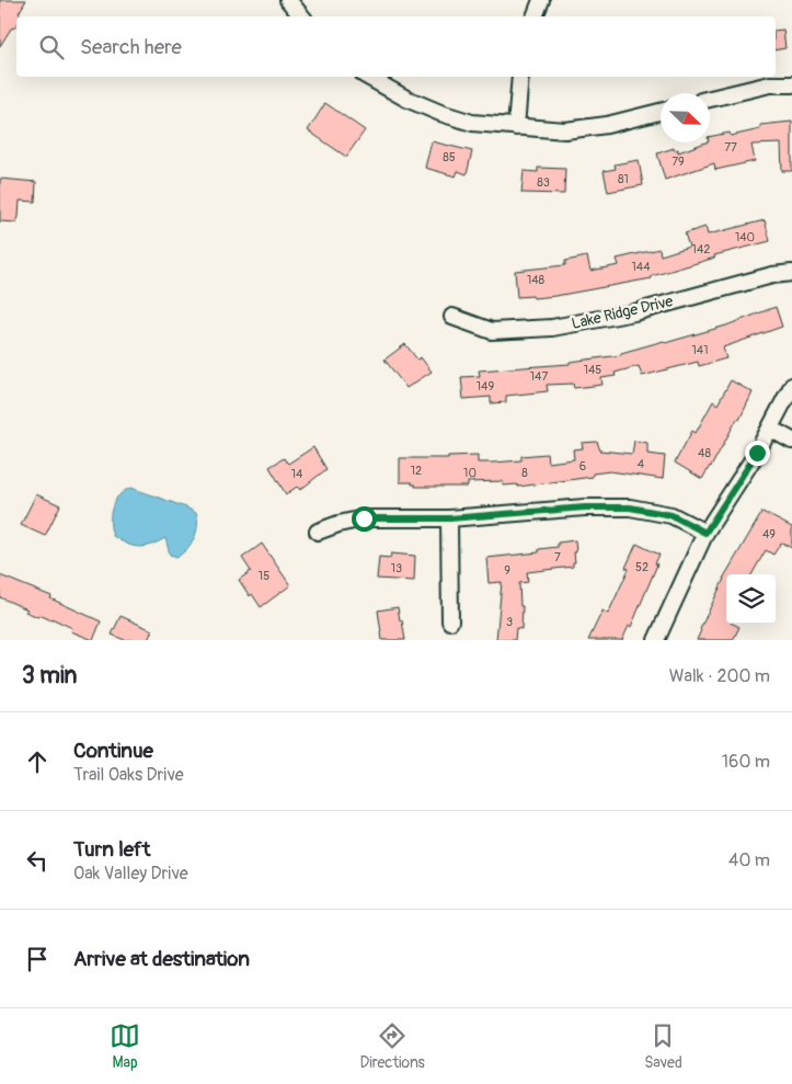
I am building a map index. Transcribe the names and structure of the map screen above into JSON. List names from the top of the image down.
{
  "streets": {
    "street": ["Lake Ridge Drive"]
  },
  "house_numbers": [
    "77",
    "85",
    "79",
    "81",
    "83",
    "140",
    "142",
    "144",
    "148",
    "141",
    "145",
    "147",
    "149",
    "48",
    "4",
    "6",
    "12",
    "10",
    "8",
    "14",
    "49",
    "7",
    "52",
    "13",
    "9",
    "15",
    "3"
  ],
  "north": "bottom right",
  "page": {
    "search": "Search here",
    "heading": ["3 min", "Walk · 200 m"],
    "list": [
      ["Continue", "Trail Oaks Drive", "160 m"],
      ["Turn left", "Oak Valley Drive", "40 m"],
      "Arrive at destination"
    ],
    "nav": ["Map", "Directions", "Saved"]
  }
}
